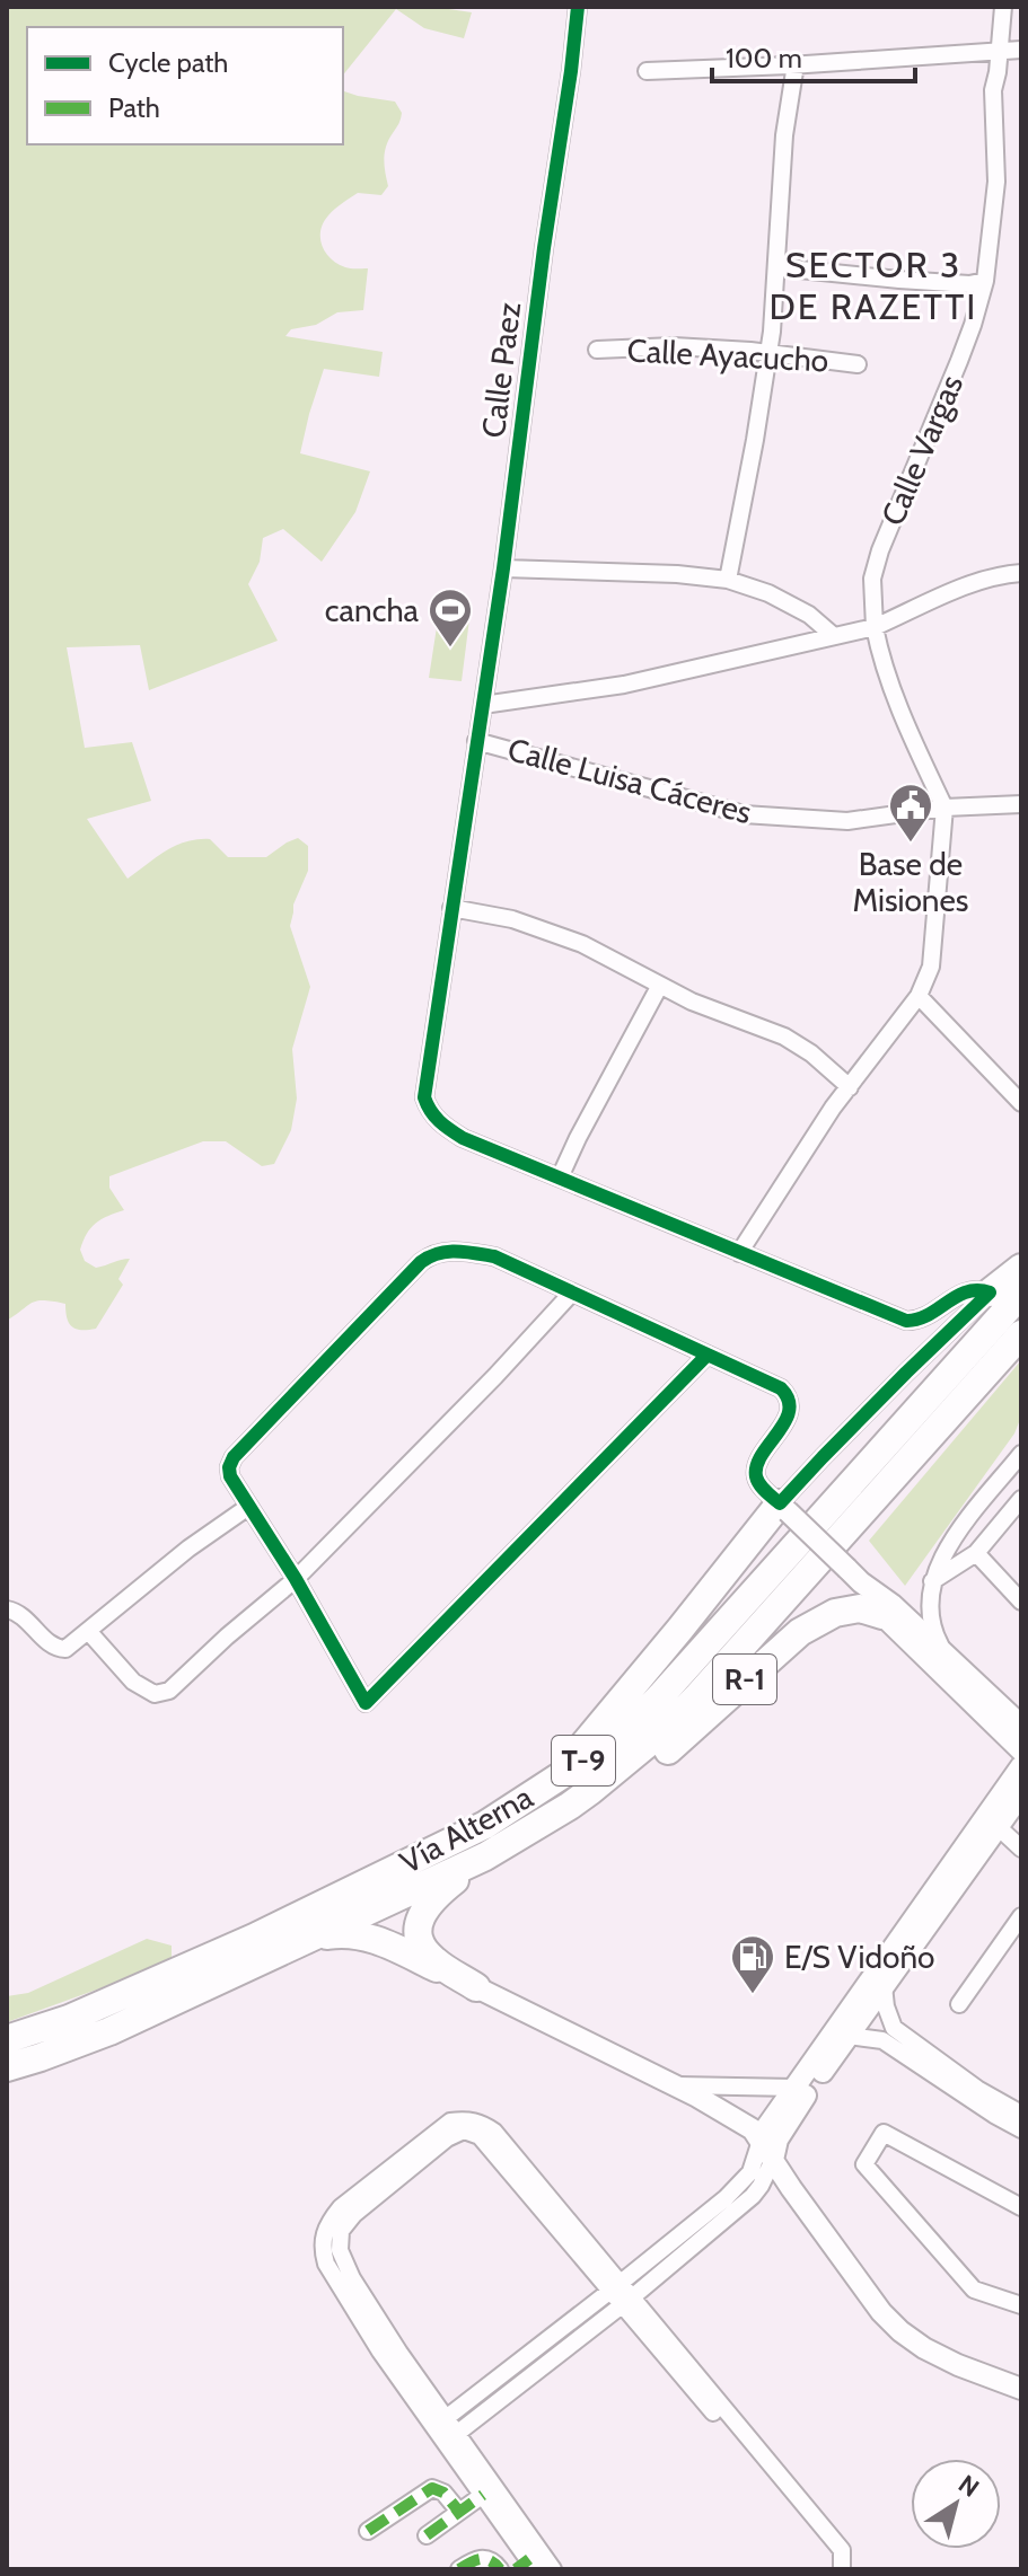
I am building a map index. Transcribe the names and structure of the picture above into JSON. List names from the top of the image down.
{
  "streets": {
    "highway": ["R-1", "T-9", "Vía Alterna"],
    "street": [
      "Calle Ayacucho",
      "Calle Paez",
      "Calle Vargas",
      "Calle Luisa Cáceres"
    ]
  },
  "crossings": [
    ["Calle Paez", "Calle Luisa Cáceres"],
    ["Calle Vargas", "Calle Luisa Cáceres"],
    ["R-1", "Vía Alterna"],
    ["T-9", "Vía Alterna"]
  ],
  "districts": ["SECTOR 3 DE RAZETTI"],
  "places": {
    "sports": ["cancha"],
    "public building": ["Base de Misiones"],
    "fuel station": ["E/S Vidoño"]
  },
  "legend": ["Cycle path", "Path"],
  "scale_bar": "100 m",
  "north": "top right"
}
